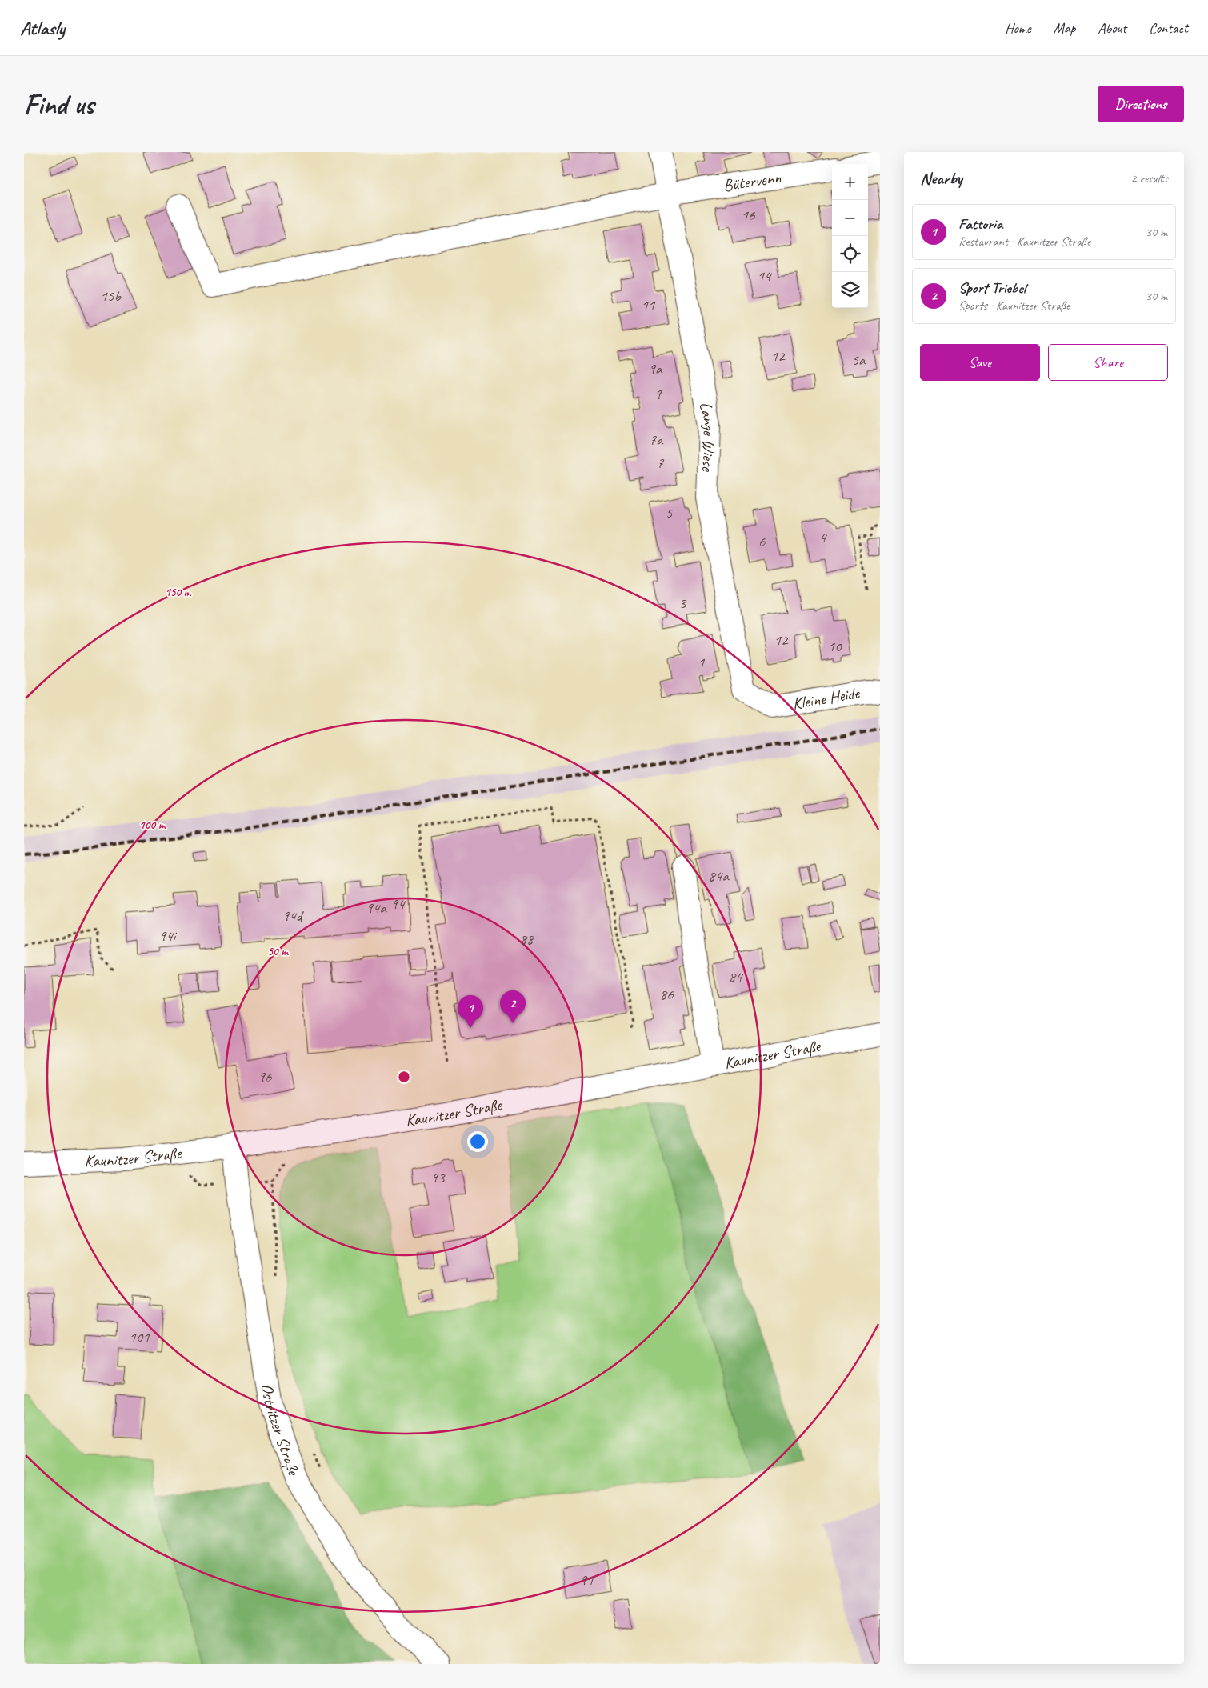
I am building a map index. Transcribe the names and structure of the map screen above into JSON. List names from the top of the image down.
{
  "streets": {
    "street": [
      "Bütervenn",
      "Lange Wiese",
      "Kleine Heide",
      "Kaunitzer Straße",
      "Ostritzer Straße"
    ]
  },
  "crossings": [
    ["Bütervenn", "Lange Wiese"],
    ["Lange Wiese", "Kleine Heide"],
    ["Kaunitzer Straße", "Ostritzer Straße"]
  ],
  "house_numbers": [
    "16",
    "14",
    "15b",
    "11",
    "12",
    "5a",
    "9a",
    "9",
    "7a",
    "7",
    "5",
    "4",
    "6",
    "3",
    "12",
    "10",
    "1",
    "84a",
    "94",
    "94a",
    "94d",
    "94i",
    "88",
    "84",
    "86",
    "96",
    "93",
    "101",
    "91"
  ],
  "page": {
    "header": "Atlasly",
    "nav": [
      "Home",
      "Map",
      "About",
      "Contact"
    ],
    "buttons": [
      "Directions",
      ["Save", "Share"]
    ],
    "title": "Find us",
    "heading": ["Nearby", "2 results"],
    "map_buttons": ["+", "−"],
    "list": [
      {
        "mark": "1",
        "name": "Fattoria",
        "note": "Restaurant · Kaunitzer Straße",
        "value": "30 m"
      },
      {
        "mark": "2",
        "name": "Sport Triebel",
        "note": "Sports · Kaunitzer Straße",
        "value": "30 m"
      }
    ],
    "pins": ["2", "1"]
  },
  "rings": ["150 m", "100 m", "50 m"]
}
